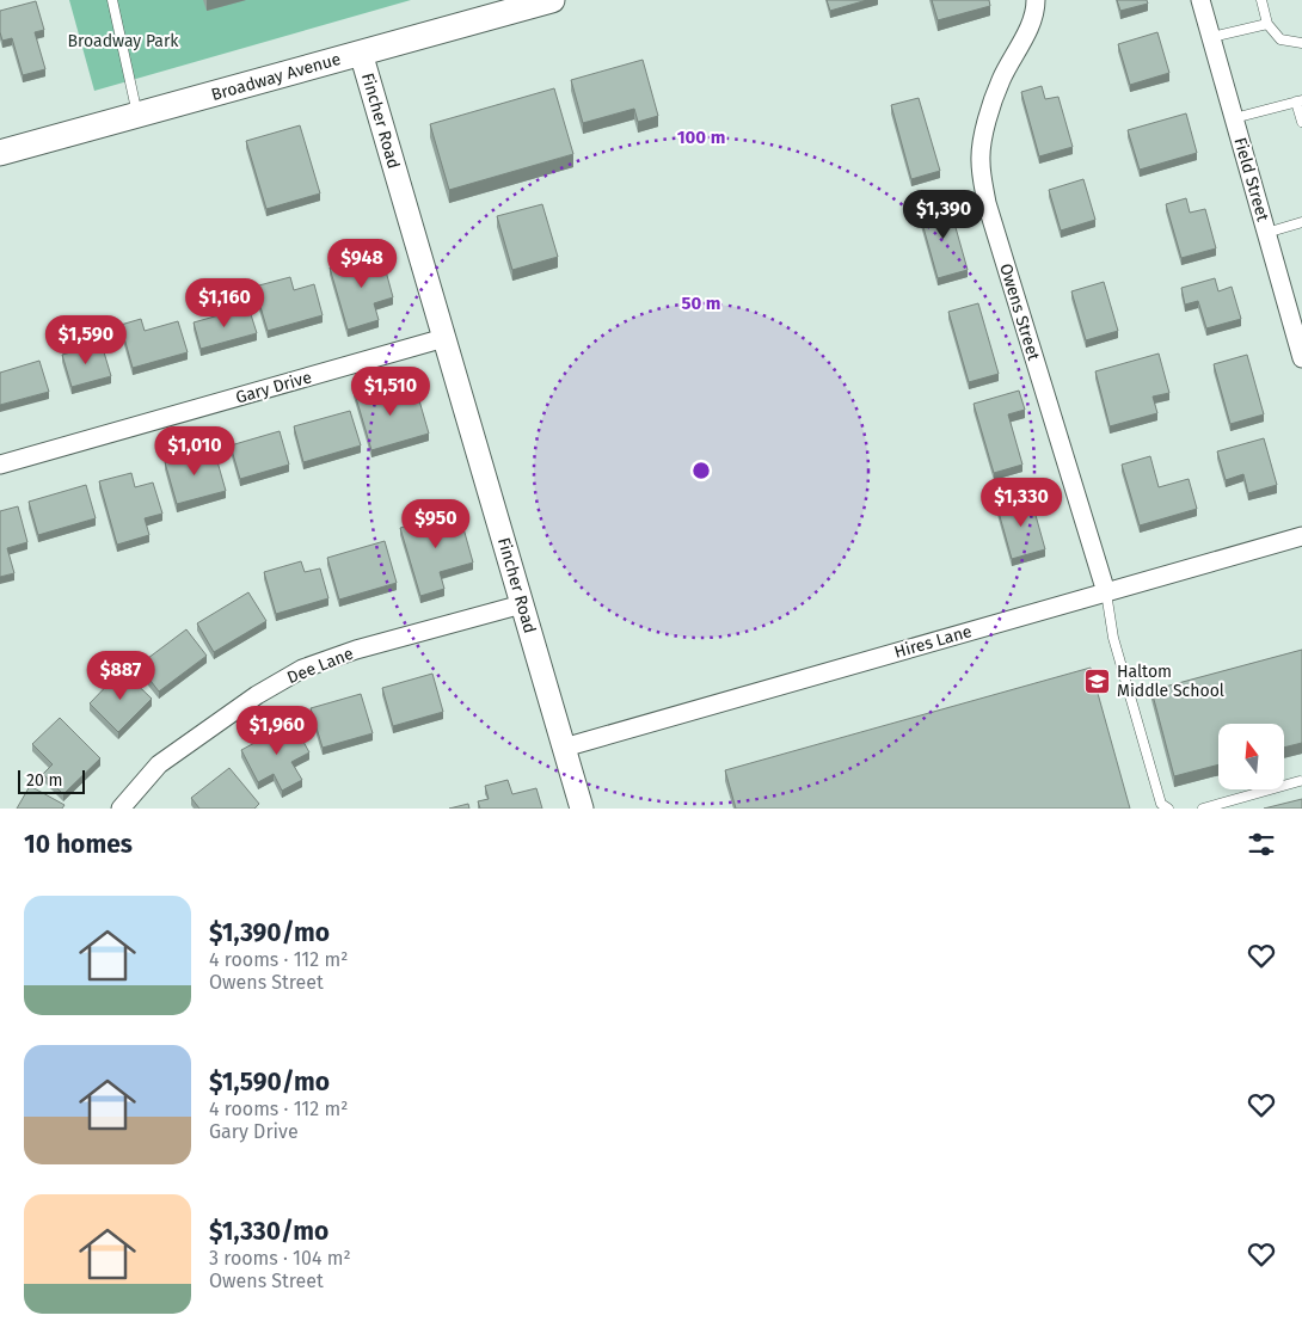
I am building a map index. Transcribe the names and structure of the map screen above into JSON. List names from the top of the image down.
{
  "streets": {
    "main road": ["Broadway Avenue"],
    "street": [
      "Fincher Road",
      "Field Street",
      "Owens Street",
      "Gary Drive",
      "Hires Lane",
      "Dee Lane"
    ]
  },
  "crossings": [
    ["Broadway Avenue", "Fincher Road"],
    ["Fincher Road", "Gary Drive"],
    ["Fincher Road", "Hires Lane"],
    ["Fincher Road", "Dee Lane"],
    ["Owens Street", "Hires Lane"]
  ],
  "parks": ["Broadway Park"],
  "places": {
    "school or university": ["Haltom Middle School"]
  },
  "scale_bar": "20 m",
  "north": "top",
  "page": {
    "price": [
      "$1,390",
      "$948",
      "$1,160",
      "$1,590",
      "$1,510",
      "$1,010",
      "$1,330",
      "$950",
      "$887",
      "$1,960"
    ],
    "scale": "20 m",
    "heading": "10 homes",
    "list": [
      {
        "name": "$1,390/mo",
        "note": "4 rooms · 112 m² · Owens Street"
      },
      {
        "name": "$1,590/mo",
        "note": "4 rooms · 112 m² · Gary Drive"
      },
      {
        "name": "$1,330/mo",
        "note": "3 rooms · 104 m² · Owens Street"
      }
    ]
  },
  "rings": ["100 m", "50 m"]
}
